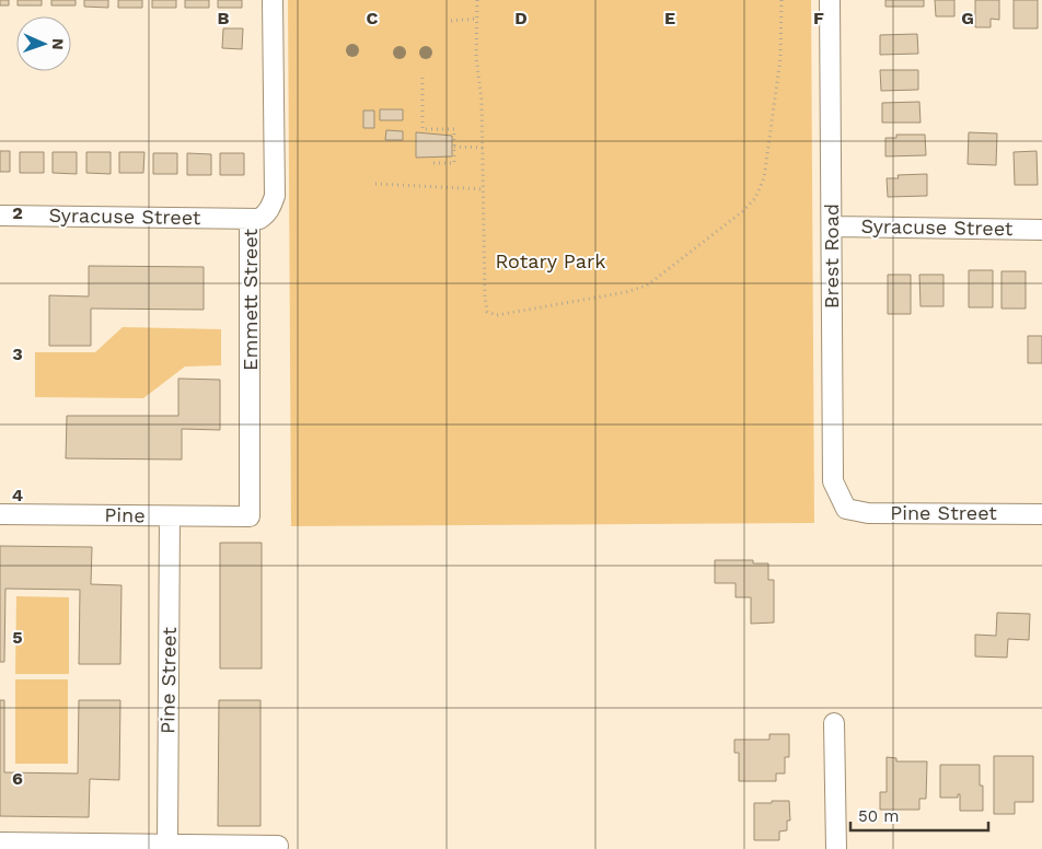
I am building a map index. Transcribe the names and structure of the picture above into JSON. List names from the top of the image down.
{
  "streets": {
    "street": [
      "Syracuse Street",
      "Brest Road",
      "Emmett Street",
      "Pine Street",
      "Pine"
    ]
  },
  "crossings": [
    ["Syracuse Street", "Brest Road"],
    ["Syracuse Street", "Emmett Street"],
    ["Brest Road", "Pine Street"],
    ["Emmett Street", "Pine"],
    ["Pine Street", "Pine"]
  ],
  "parks": ["Rotary Park"],
  "scale_bar": "50 m",
  "north": "right",
  "grid": {
    "columns": [
      "B",
      "C",
      "D",
      "E",
      "F",
      "G"
    ],
    "rows": [
      "2",
      "3",
      "4",
      "5",
      "6"
    ]
  }
}
